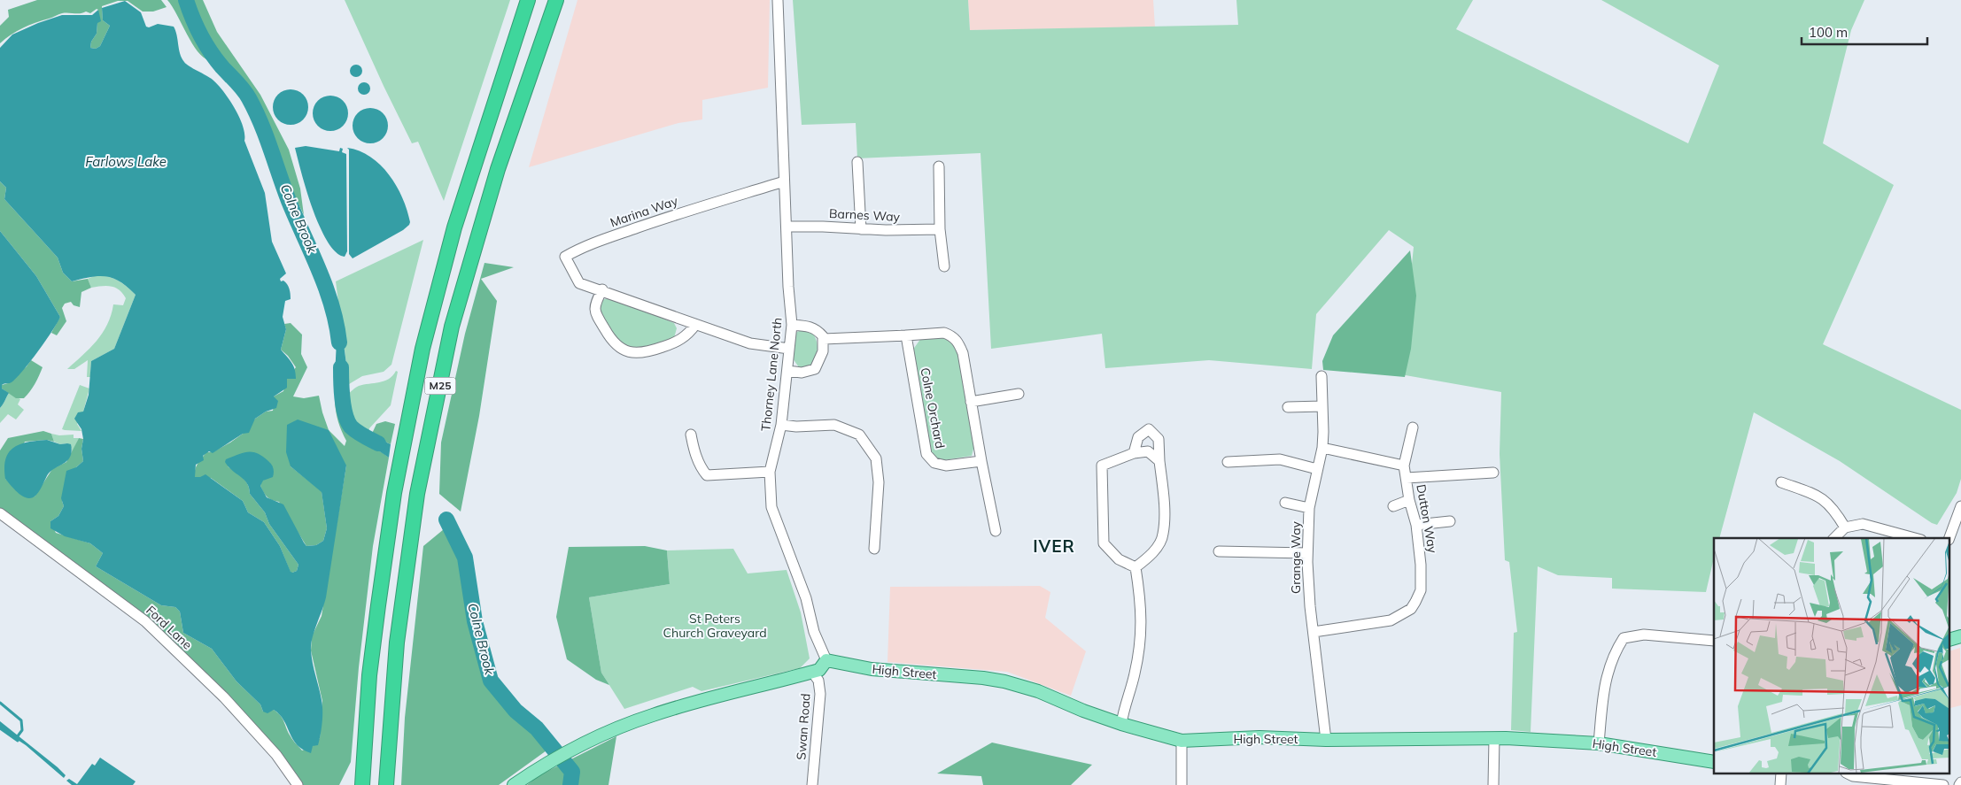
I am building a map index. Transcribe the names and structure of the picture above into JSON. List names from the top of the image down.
{
  "streets": {
    "highway": ["M25"],
    "main road": ["High Street"],
    "street": [
      "Marina Way",
      "Barnes Way",
      "Thorney Lane North",
      "Colne Orchard",
      "Dutton Way",
      "Grange Way",
      "Ford Lane",
      "Swan Road"
    ]
  },
  "crossings": [
    ["Marina Way", "Thorney Lane North"],
    ["Barnes Way", "Thorney Lane North"],
    ["Thorney Lane North", "High Street"],
    ["Dutton Way", "Grange Way"],
    ["Grange Way", "High Street"]
  ],
  "districts": ["IVER"],
  "water": ["Farlows Lake", "Colne Brook"],
  "parks": ["St Peters Church Graveyard"],
  "scale_bar": "100 m"
}
